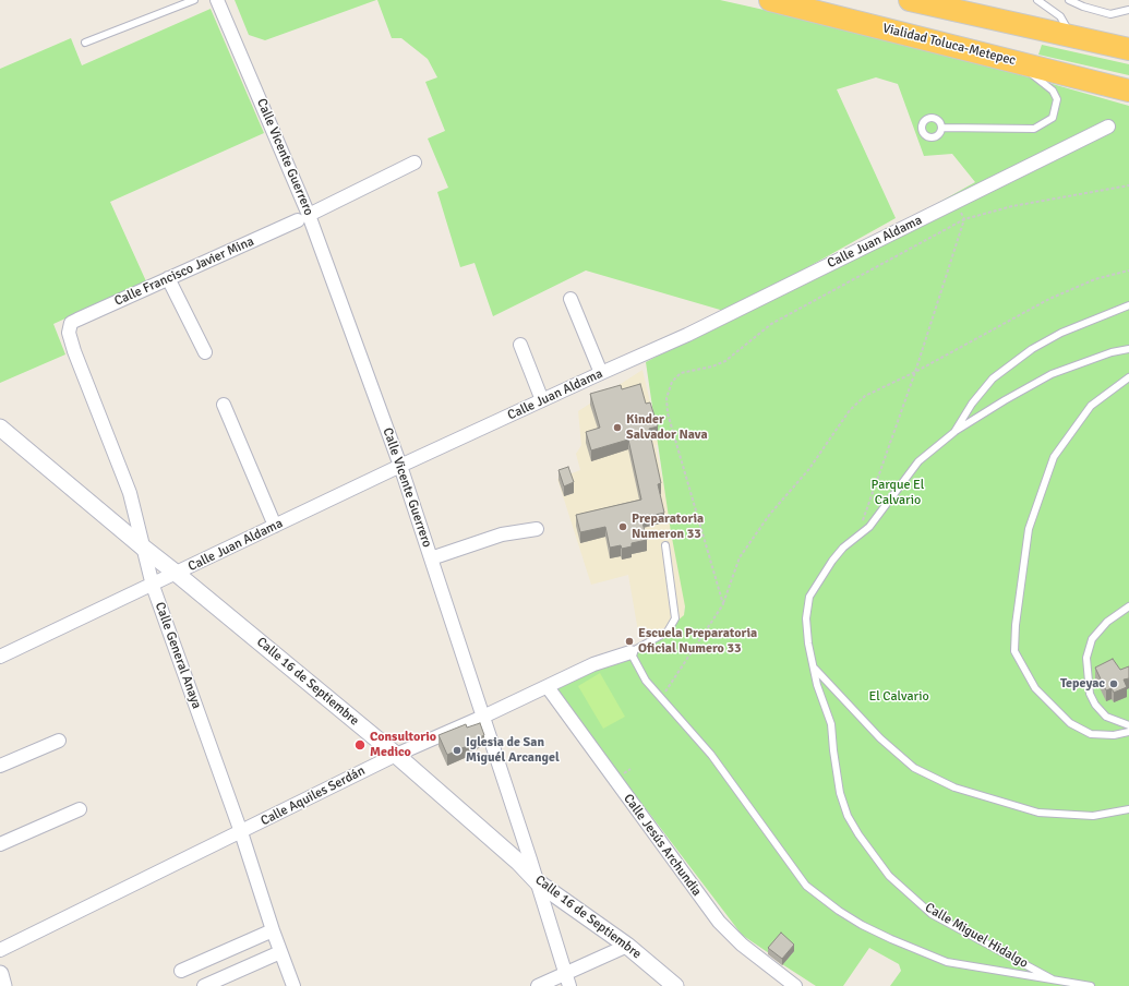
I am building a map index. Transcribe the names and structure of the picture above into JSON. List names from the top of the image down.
{
  "streets": {
    "highway": ["Vialidad Toluca-Metepec"],
    "street": [
      "Calle Vicente Guerrero",
      "Calle Juan Aldama",
      "Calle Francisco Javier Mina",
      "Calle General Anaya",
      "Calle 16 de Septiembre",
      "Calle Aquiles Serdán",
      "Calle Jesús Archundia"
    ],
    "lane": ["Calle Miguel Hidalgo"]
  },
  "crossings": [
    ["Calle Vicente Guerrero", "Calle Juan Aldama"],
    ["Calle Vicente Guerrero", "Calle Francisco Javier Mina"],
    ["Calle Vicente Guerrero", "Calle 16 de Septiembre"],
    ["Calle Vicente Guerrero", "Calle Aquiles Serdán"],
    ["Calle Juan Aldama", "Calle General Anaya"],
    ["Calle Juan Aldama", "Calle 16 de Septiembre"],
    ["Calle Francisco Javier Mina", "Calle General Anaya"],
    ["Calle General Anaya", "Calle 16 de Septiembre"],
    ["Calle General Anaya", "Calle Aquiles Serdán"],
    ["Calle 16 de Septiembre", "Calle Aquiles Serdán"],
    ["Calle Aquiles Serdán", "Calle Jesús Archundia"]
  ],
  "parks": ["Parque El Calvario", "El Calvario"],
  "places": [
    "Kinder Salvador Nava",
    "Preparatoria Numeron 33",
    "Escuela Preparatoria Oficial Numero 33",
    "Tepeyac",
    "Consultorio Medico",
    "Iglesia de San Miguél Arcangel"
  ]
}
